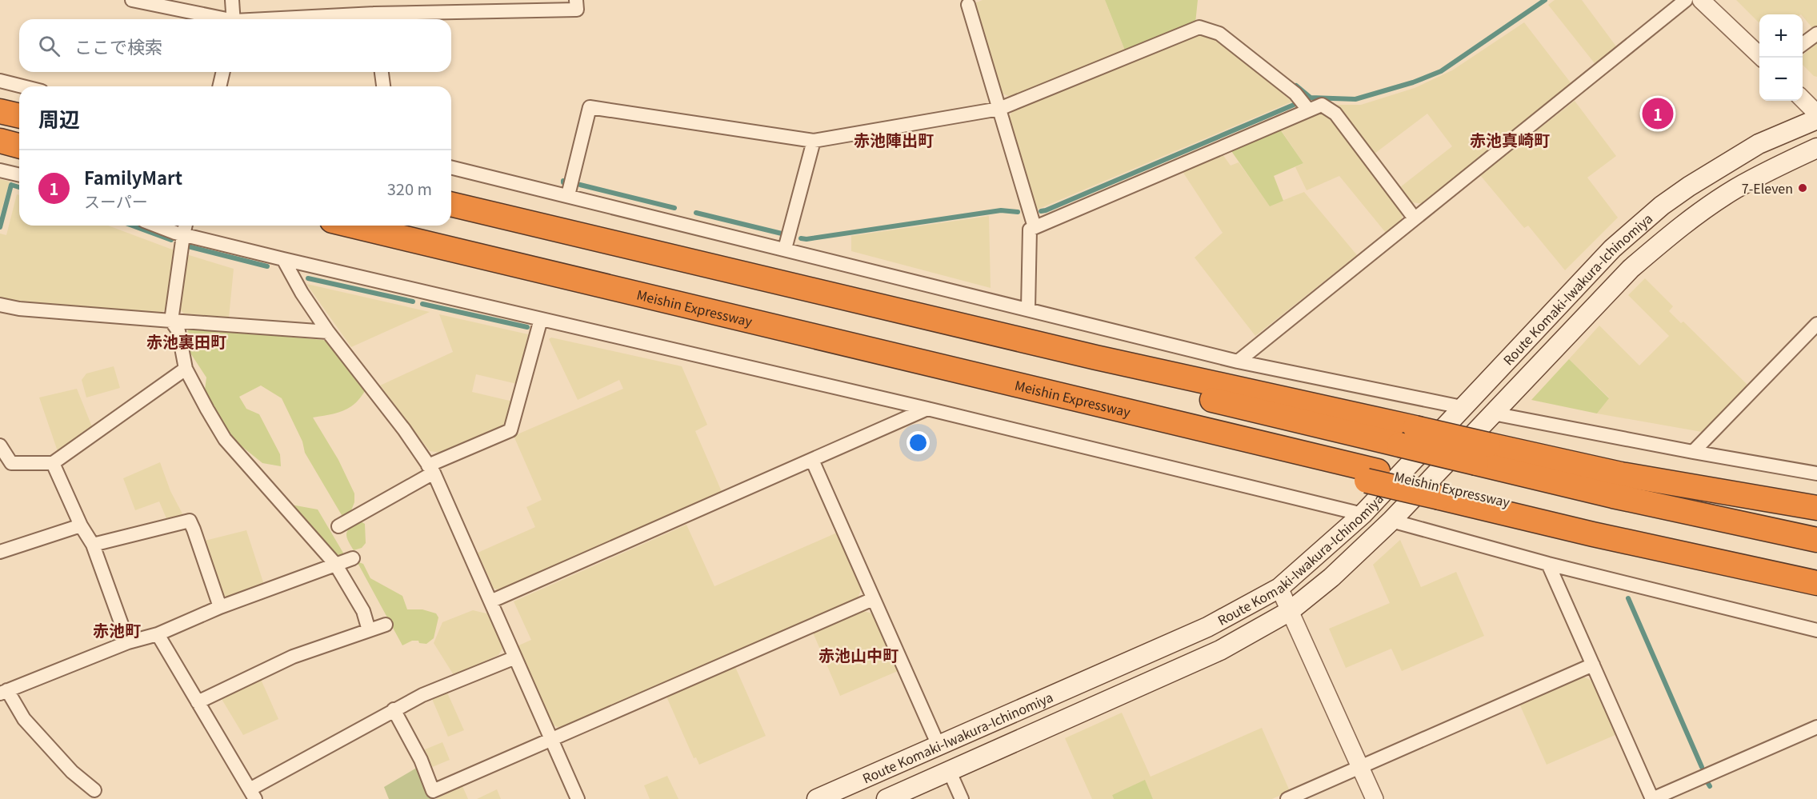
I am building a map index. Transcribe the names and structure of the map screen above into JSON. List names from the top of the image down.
{
  "streets": {
    "highway": ["Meishin Expressway"],
    "main road": ["Route Komaki-Iwakura-Ichinomiya"]
  },
  "districts": [
    "赤池陣出町",
    "赤池真崎町",
    "赤池裏田町",
    "赤池町",
    "赤池山中町"
  ],
  "places": ["7-Eleven"],
  "page": {
    "map_buttons": ["+", "−"],
    "search": "ここで検索",
    "heading": "周辺",
    "pins": "1",
    "list": [
      {
        "mark": "1",
        "name": "FamilyMart",
        "note": "スーパー",
        "value": "320 m"
      }
    ]
  }
}
